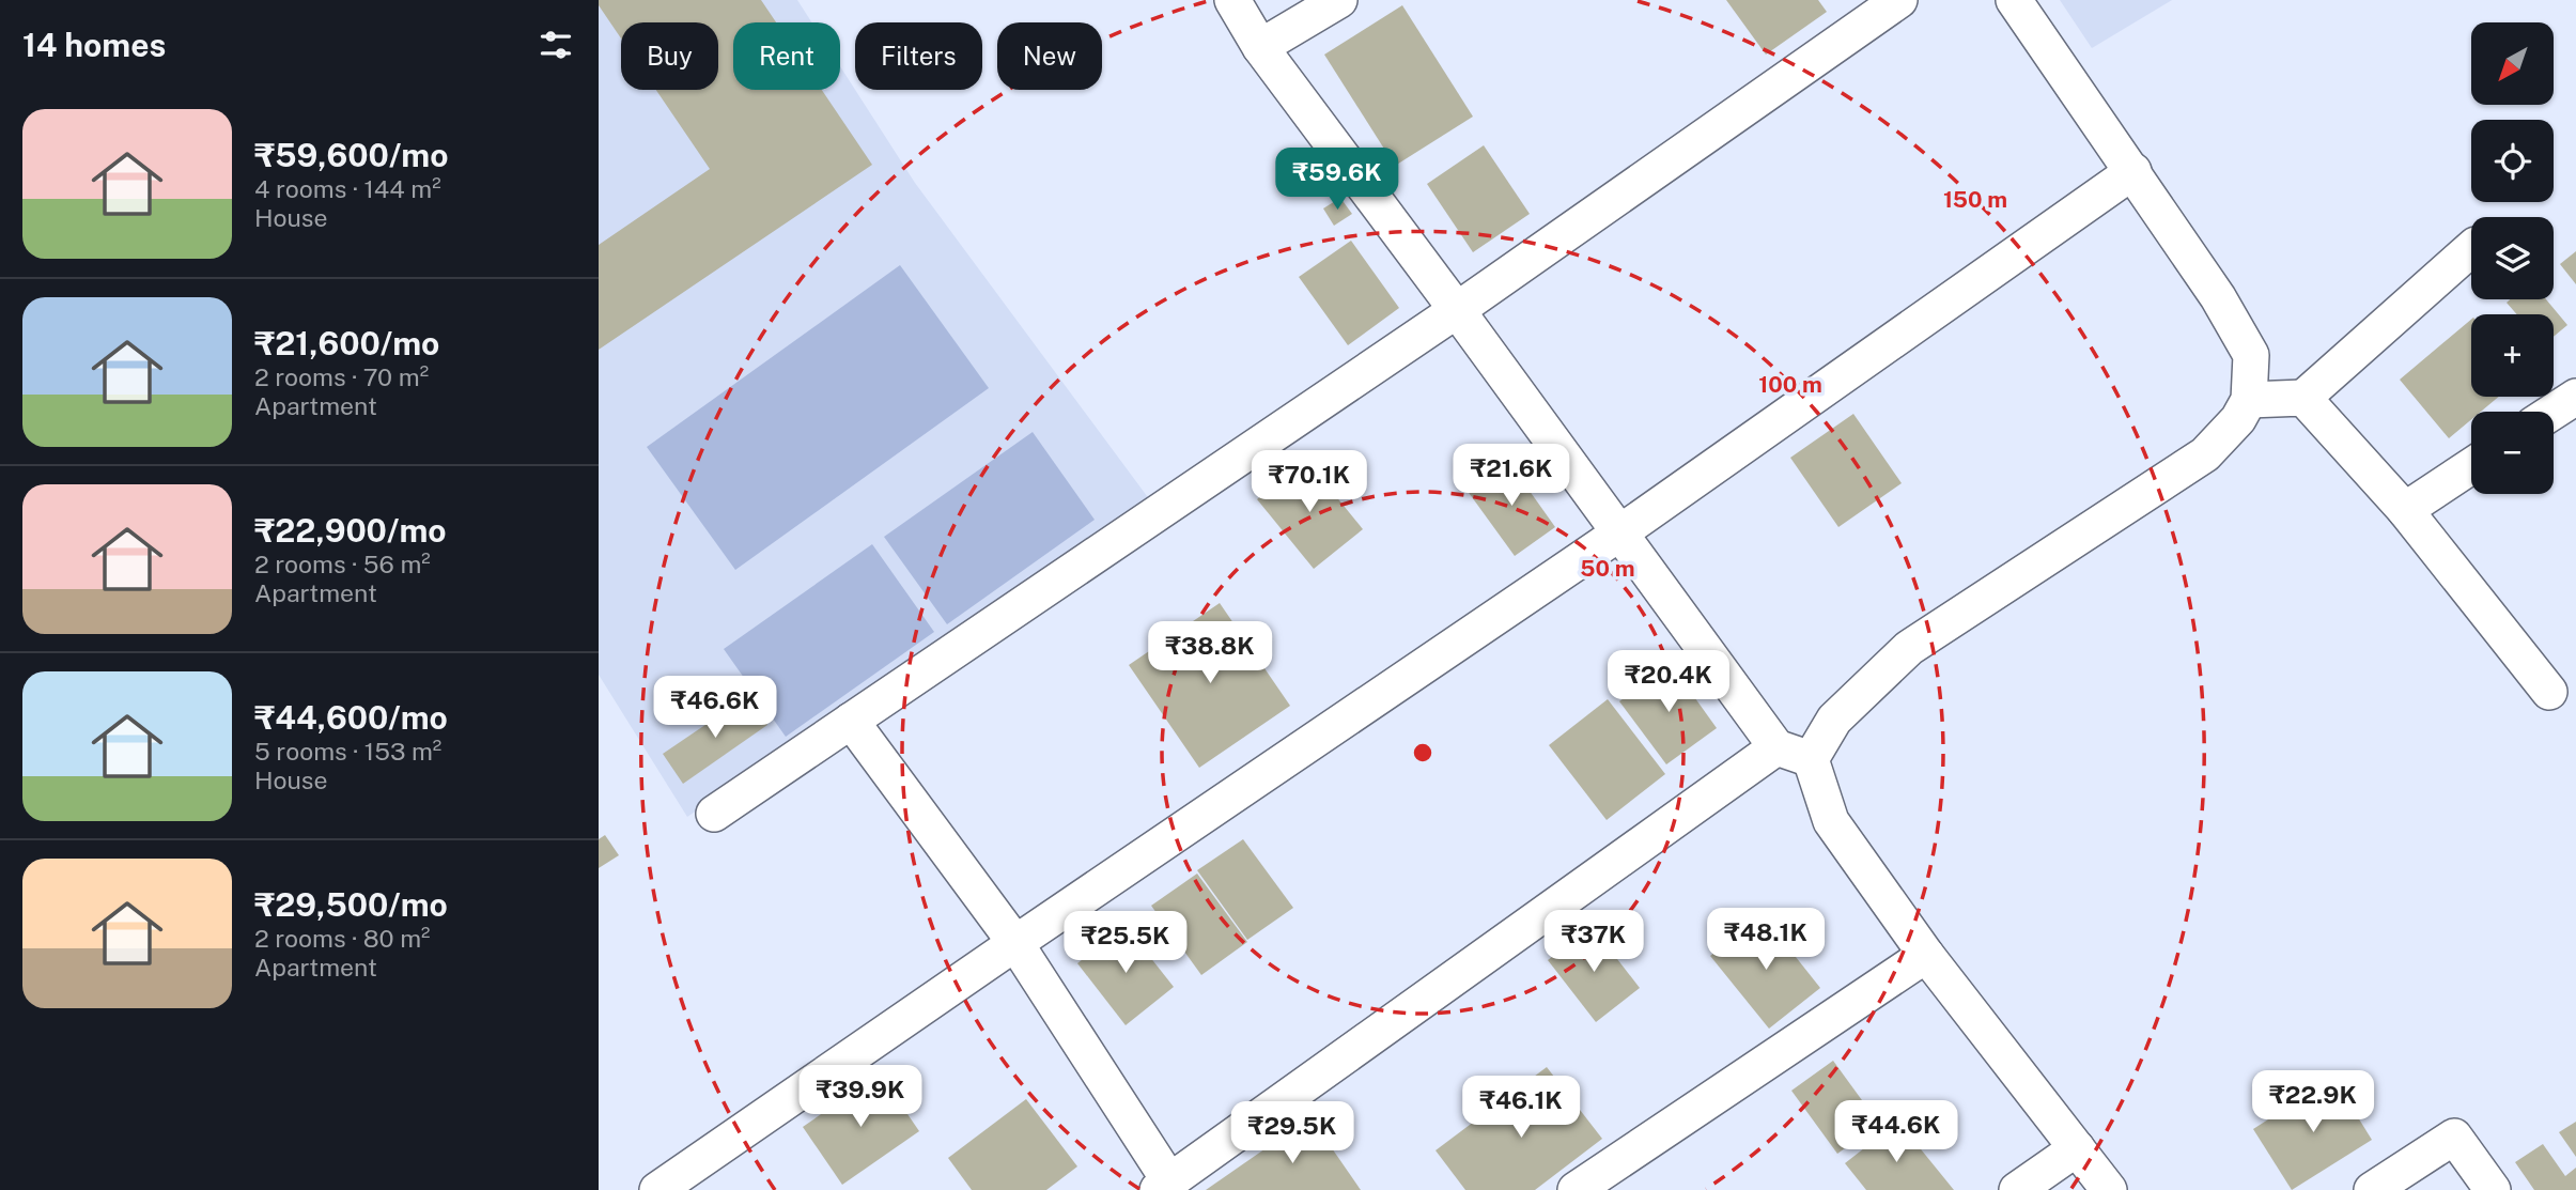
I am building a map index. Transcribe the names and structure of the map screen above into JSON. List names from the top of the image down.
{
  "north": "bottom left",
  "page": {
    "heading": "14 homes",
    "map_buttons": ["+", "−"],
    "chip": [
      "Buy",
      "Rent",
      "Filters",
      "New"
    ],
    "list": [
      {
        "name": "₹59,600/mo",
        "note": "4 rooms · 144 m² · House"
      },
      {
        "name": "₹21,600/mo",
        "note": "2 rooms · 70 m² · Apartment"
      },
      {
        "name": "₹22,900/mo",
        "note": "2 rooms · 56 m² · Apartment"
      },
      {
        "name": "₹44,600/mo",
        "note": "5 rooms · 153 m² · House"
      },
      {
        "name": "₹29,500/mo",
        "note": "2 rooms · 80 m² · Apartment"
      }
    ],
    "price": [
      "₹59.6K",
      "₹21.6K",
      "₹70.1K",
      "₹38.8K",
      "₹20.4K",
      "₹46.6K",
      "₹48.1K",
      "₹37K",
      "₹25.5K",
      "₹39.9K",
      "₹22.9K",
      "₹46.1K",
      "₹44.6K",
      "₹29.5K"
    ]
  },
  "rings": ["150 m", "100 m", "50 m"]
}
